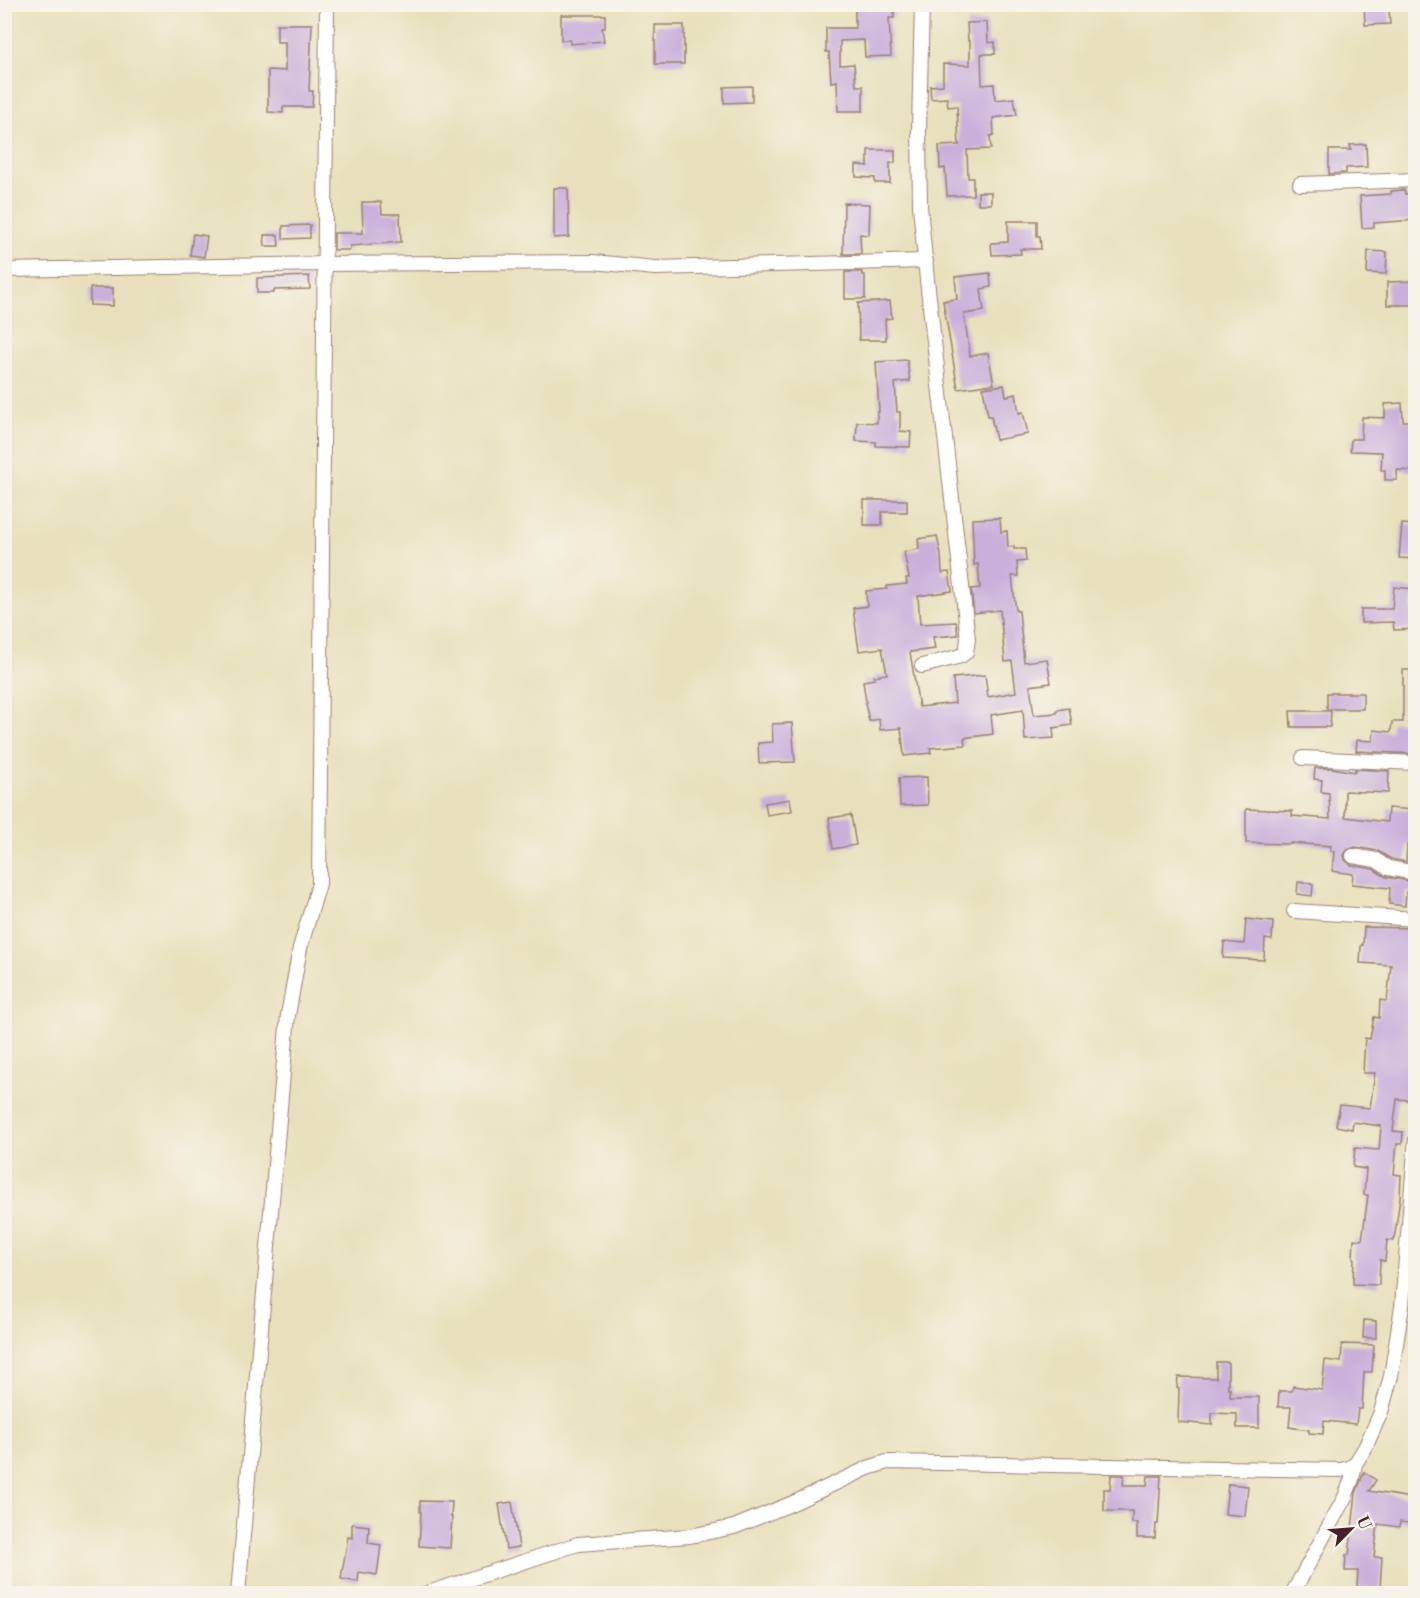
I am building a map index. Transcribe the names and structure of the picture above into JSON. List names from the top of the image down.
{
  "north": "top right"
}
